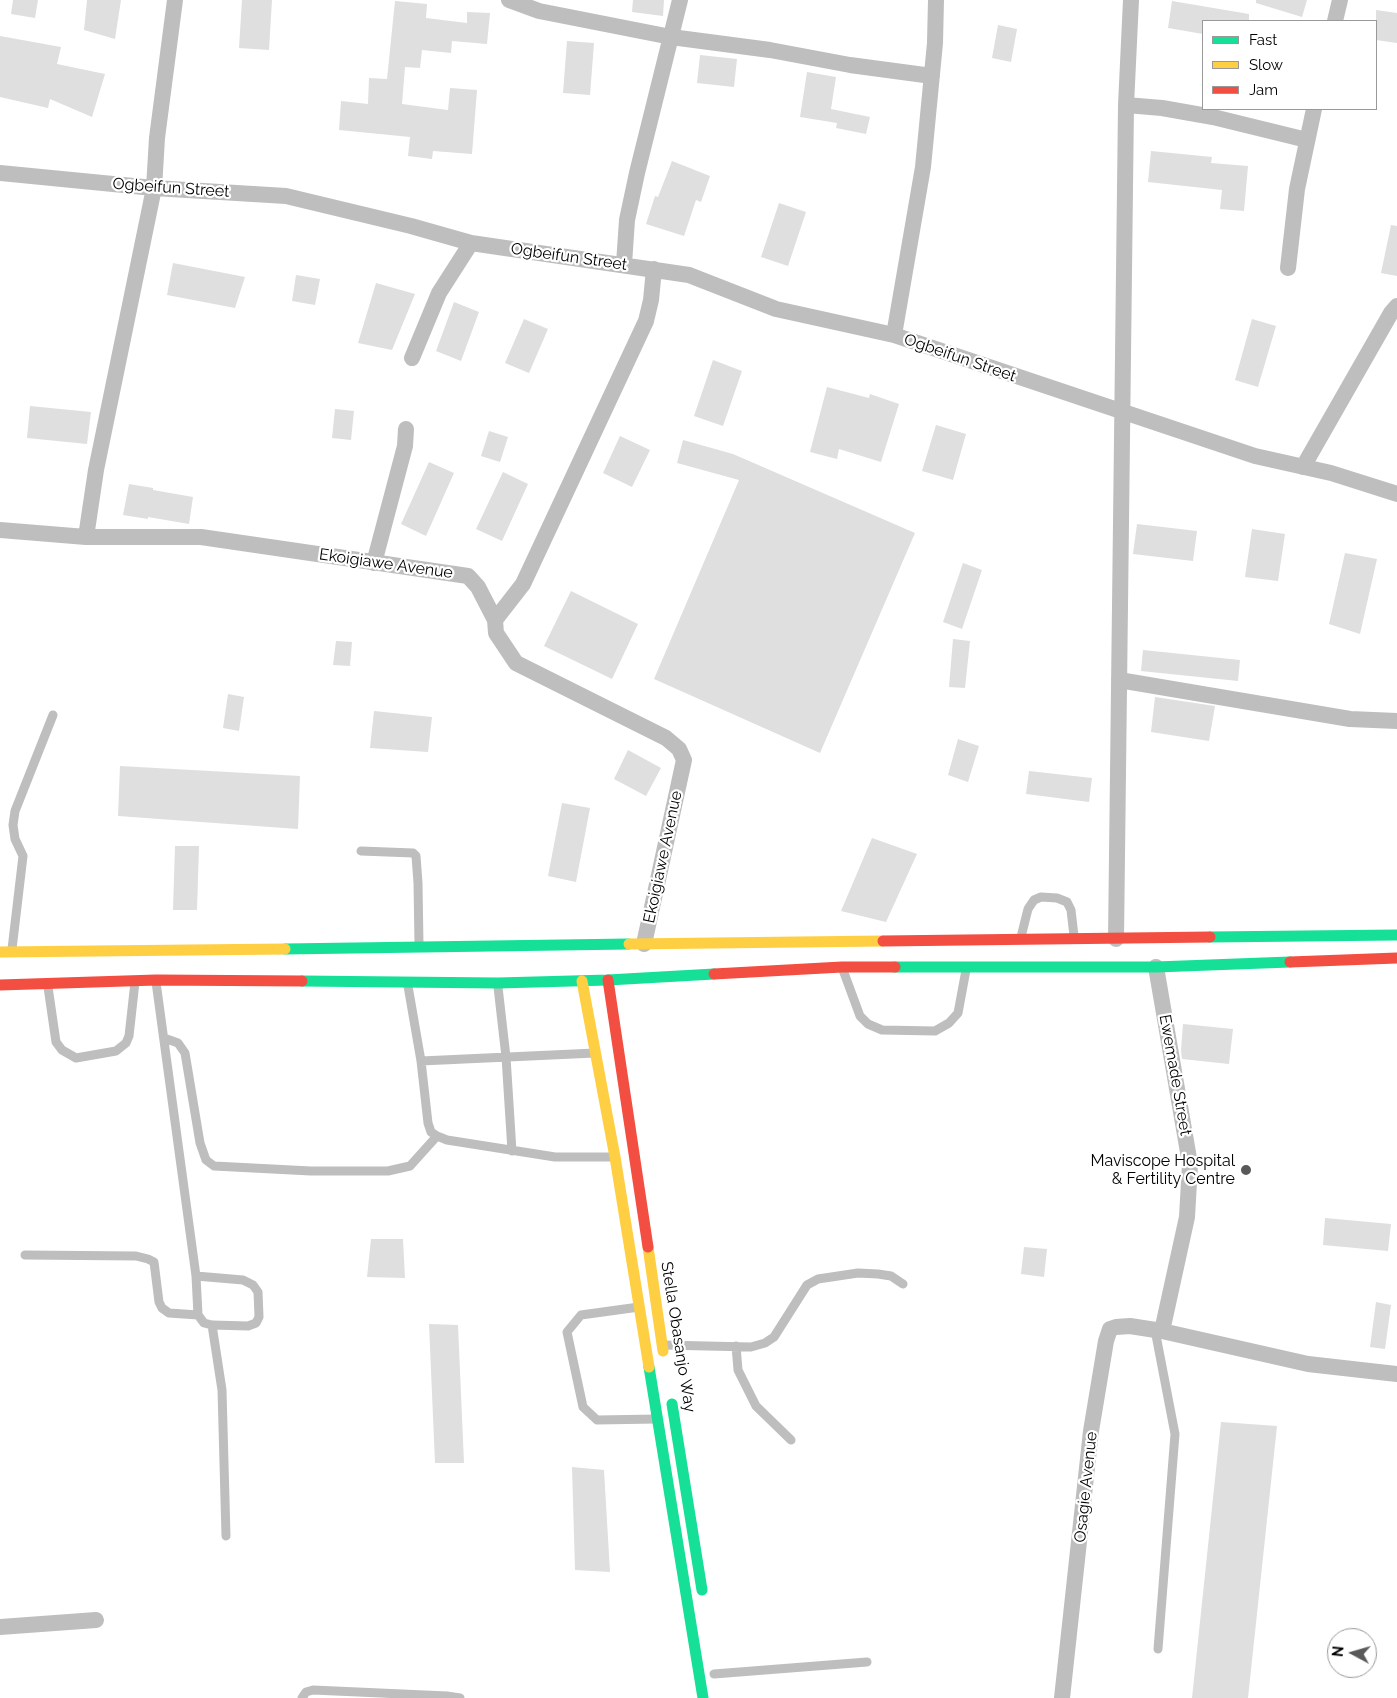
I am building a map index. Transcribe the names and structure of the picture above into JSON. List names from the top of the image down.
{
  "streets": {
    "main road": ["Stella Obasanjo Way"],
    "street": [
      "Ogbeifun Street",
      "Ekoigiawe Avenue",
      "Ewemade Street",
      "Osagie Avenue"
    ]
  },
  "crossings": [
    ["Ewemade Street", "Osagie Avenue"]
  ],
  "places": ["Maviscope Hospital & Fertility Centre"],
  "legend": ["Fast", "Slow", "Jam"],
  "north": "left"
}
